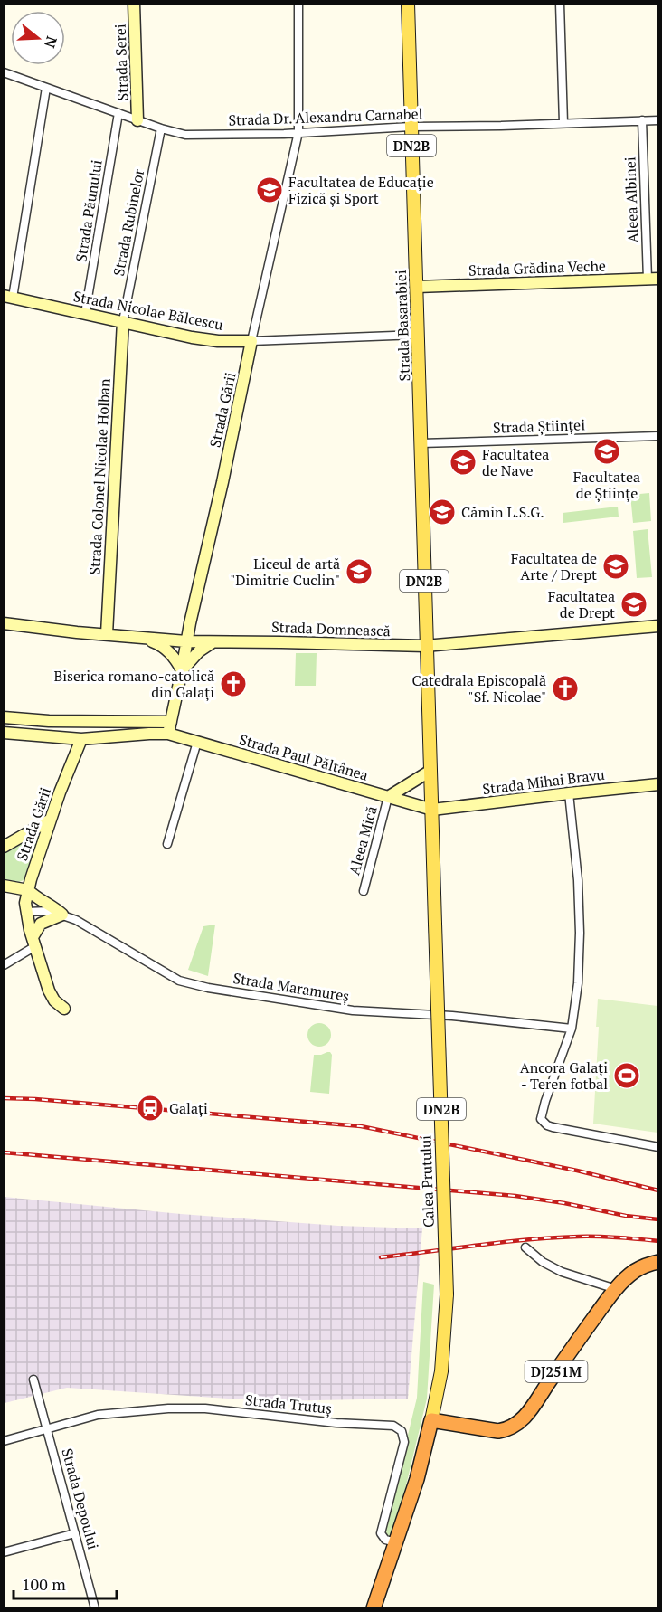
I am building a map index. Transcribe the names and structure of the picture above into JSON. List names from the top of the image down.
{
  "streets": {
    "highway": ["DN2B", "Calea Prutului", "DJ251M"],
    "main road": [
      "Strada Serei",
      "Strada Grădina Veche",
      "Strada Nicolae Bălcescu",
      "Strada Basarabiei",
      "Strada Gării",
      "Strada Colonel Nicolae Holban",
      "Strada Domnească",
      "Strada Paul Păltânea",
      "Strada Mihai Bravu"
    ],
    "street": [
      "Strada Dr. Alexandru Carnabel",
      "Aleea Albinei",
      "Strada Păunului",
      "Strada Rubinelor",
      "Strada Științei",
      "Aleea Mică",
      "Strada Maramureș",
      "Strada Trutuș",
      "Strada Depoului"
    ]
  },
  "crossings": [
    ["Strada Serei", "Strada Dr. Alexandru Carnabel"],
    ["Strada Dr. Alexandru Carnabel", "Aleea Albinei"],
    ["Strada Dr. Alexandru Carnabel", "Strada Păunului"],
    ["Strada Dr. Alexandru Carnabel", "Strada Rubinelor"],
    ["Strada Dr. Alexandru Carnabel", "Strada Basarabiei"],
    ["Strada Dr. Alexandru Carnabel", "Strada Gării"],
    ["Aleea Albinei", "Strada Grădina Veche"],
    ["Strada Păunului", "Strada Nicolae Bălcescu"],
    ["Strada Rubinelor", "Strada Nicolae Bălcescu"],
    ["Strada Rubinelor", "Strada Colonel Nicolae Holban"],
    ["Strada Grădina Veche", "Strada Basarabiei"],
    ["Strada Nicolae Bălcescu", "Strada Basarabiei"],
    ["Strada Nicolae Bălcescu", "Strada Gării"],
    ["Strada Nicolae Bălcescu", "Strada Colonel Nicolae Holban"],
    ["Strada Basarabiei", "Strada Științei"],
    ["Strada Basarabiei", "Strada Domnească"],
    ["Strada Basarabiei", "Calea Prutului"],
    ["Strada Gării", "Strada Domnească"],
    ["Strada Gării", "Strada Paul Păltânea"],
    ["Strada Gării", "Strada Maramureș"],
    ["Strada Colonel Nicolae Holban", "Strada Domnească"],
    ["Strada Domnească", "Calea Prutului"],
    ["Strada Paul Păltânea", "Strada Mihai Bravu"],
    ["Strada Paul Păltânea", "Aleea Mică"],
    ["Strada Paul Păltânea", "Calea Prutului"],
    ["Strada Mihai Bravu", "Calea Prutului"],
    ["Calea Prutului", "DJ251M"],
    ["Calea Prutului", "Strada Trutuș"],
    ["Strada Trutuș", "Strada Depoului"]
  ],
  "places": {
    "school or university": [
      "Facultatea de Educație Fizică și Sport",
      "Facultatea de Științe",
      "Facultatea de Nave",
      "Cămin L.S.G.",
      "Facultatea de Arte / Drept",
      "Liceul de artă \"Dimitrie Cuclin\"",
      "Facultatea de Drept"
    ],
    "church": ["Biserica romano-catolică din Galați", "Catedrala Episcopală \"Sf. Nicolae\""],
    "sports": ["Ancora Galați - Teren fotbal"],
    "station": ["Galați"]
  },
  "scale_bar": "100 m",
  "north": "right"
}
